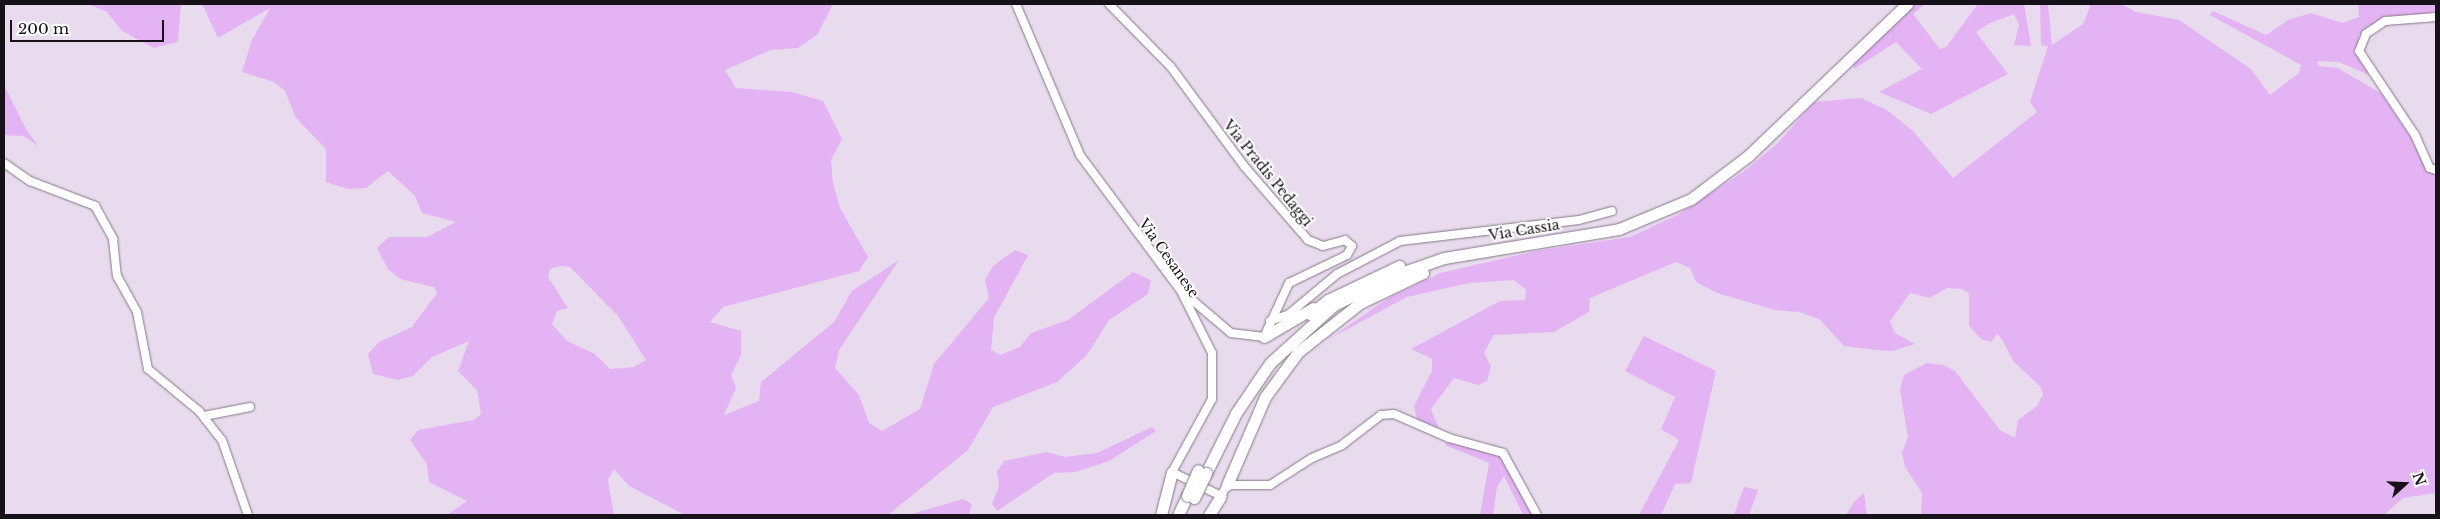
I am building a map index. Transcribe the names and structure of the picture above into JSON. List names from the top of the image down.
{
  "streets": {
    "highway": ["Via Cassia"],
    "street": ["Via Pradis Pedaggi", "Via Cesanese"]
  },
  "scale_bar": "200 m",
  "north": "right"
}
